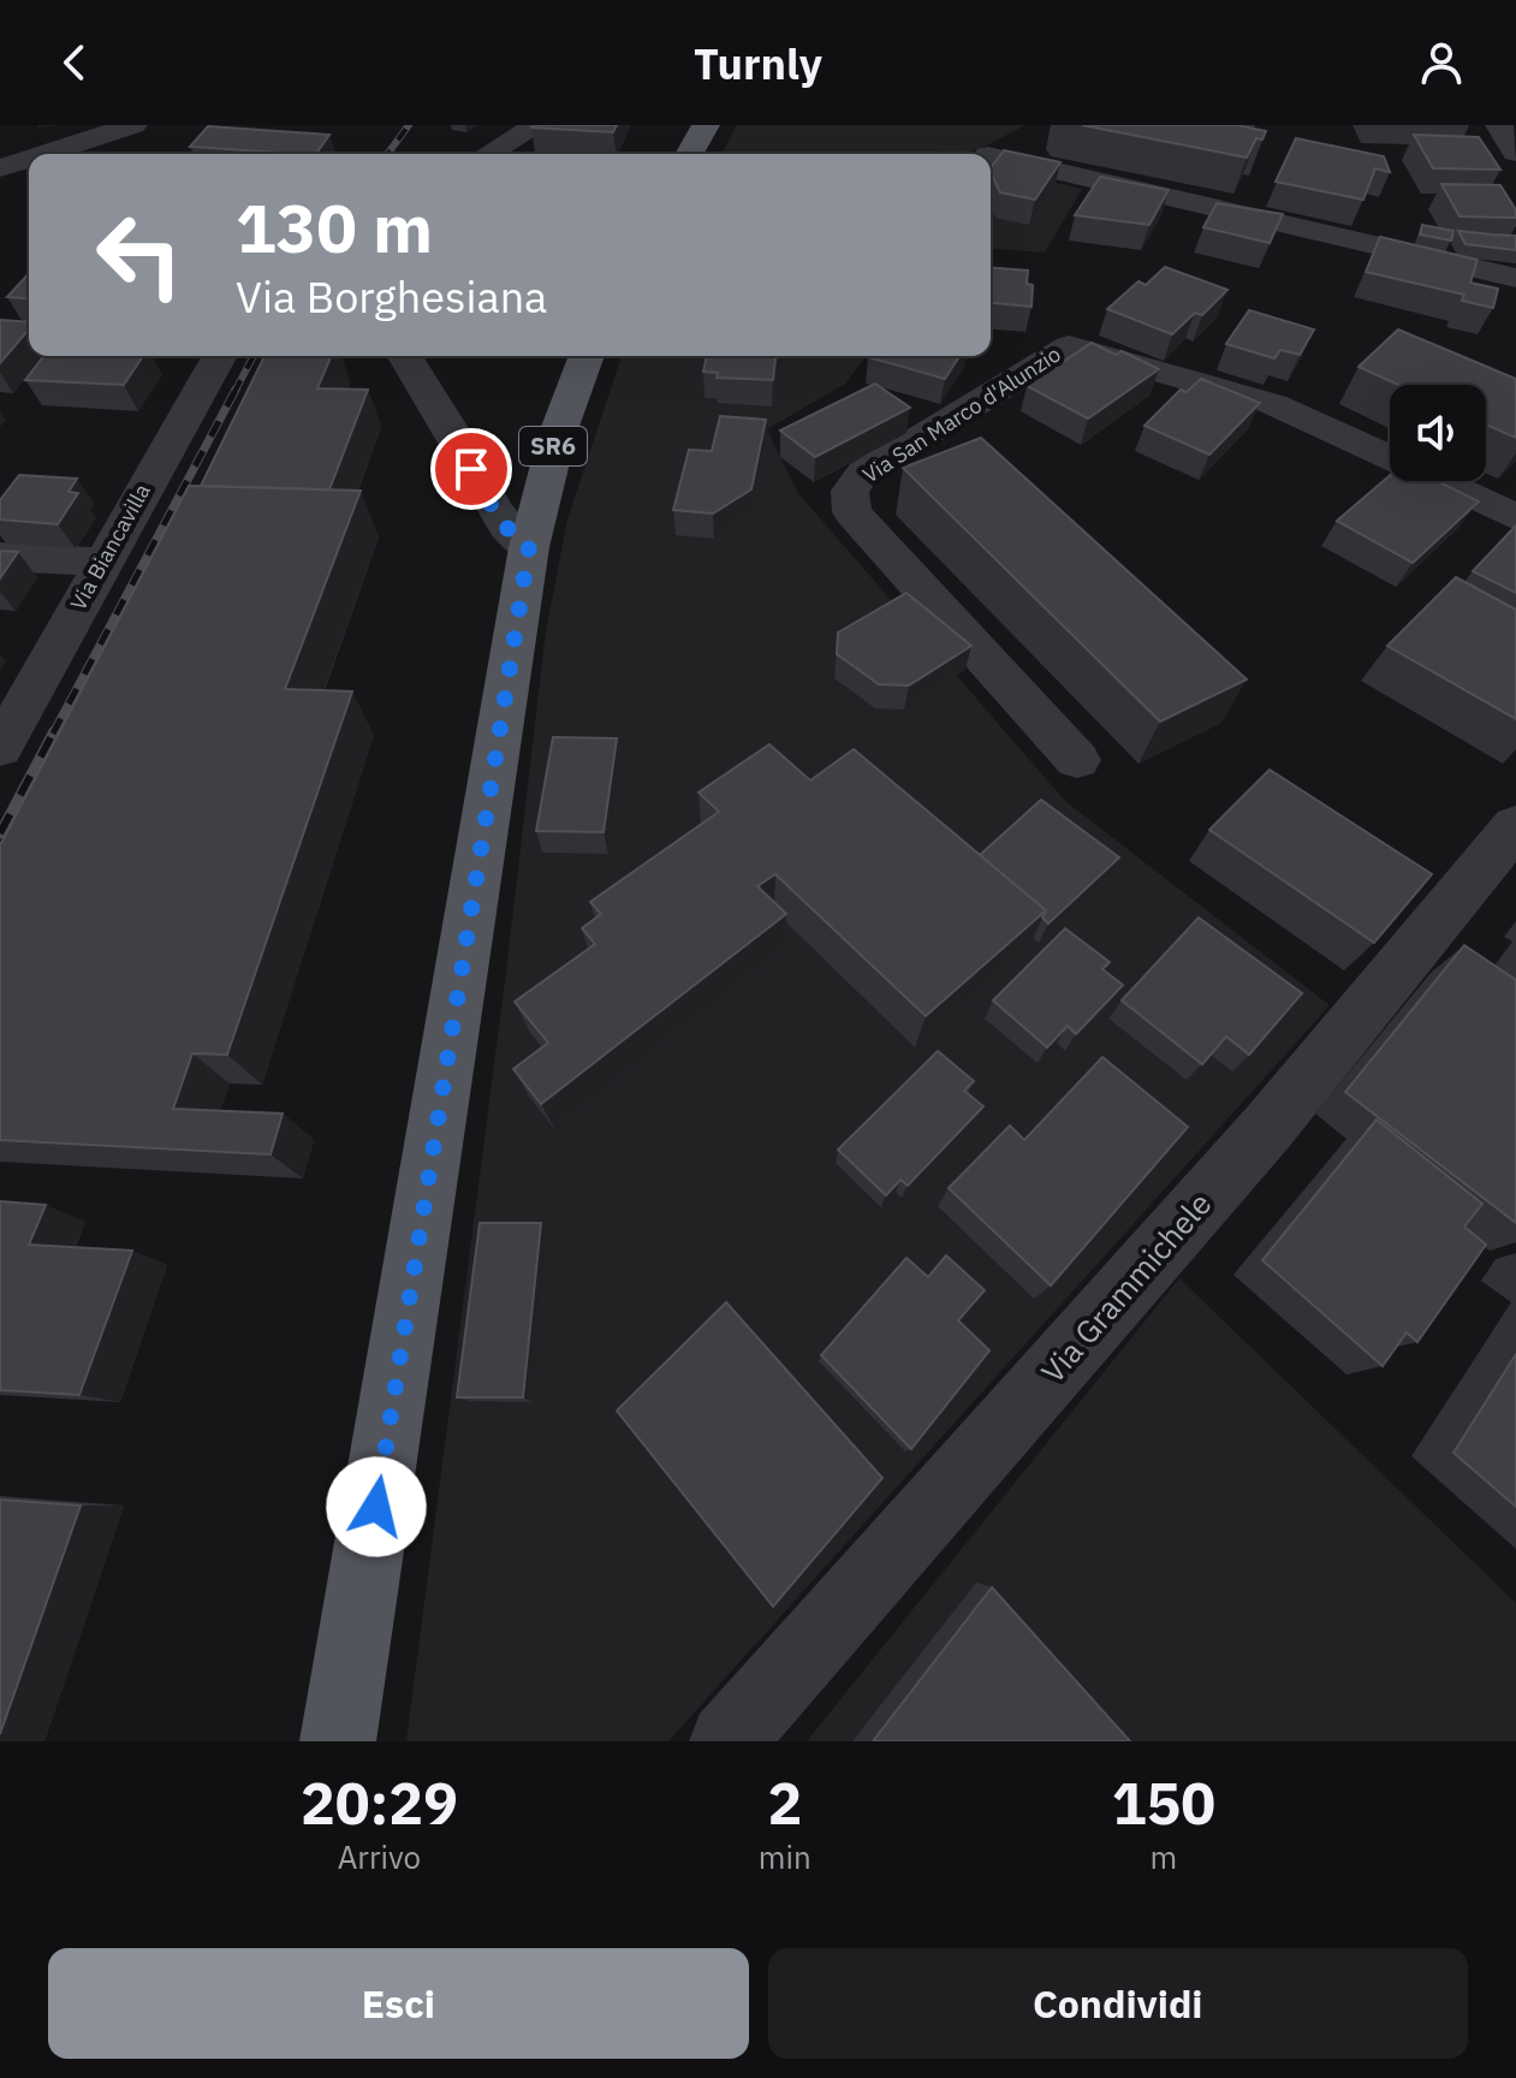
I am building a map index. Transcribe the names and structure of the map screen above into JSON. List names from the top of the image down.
{
  "streets": {
    "main road": ["SR6"],
    "street": ["Via San Marco d'Alunzio", "Via Biancavilla", "Via Grammichele"]
  },
  "page": {
    "header": "Turnly",
    "turn": ["130 m", "Via Borghesiana"],
    "eta": [
      "20:29",
      "Arrivo",
      "2",
      "min",
      "150",
      "m"
    ],
    "buttons": ["Esci", "Condividi"]
  }
}
